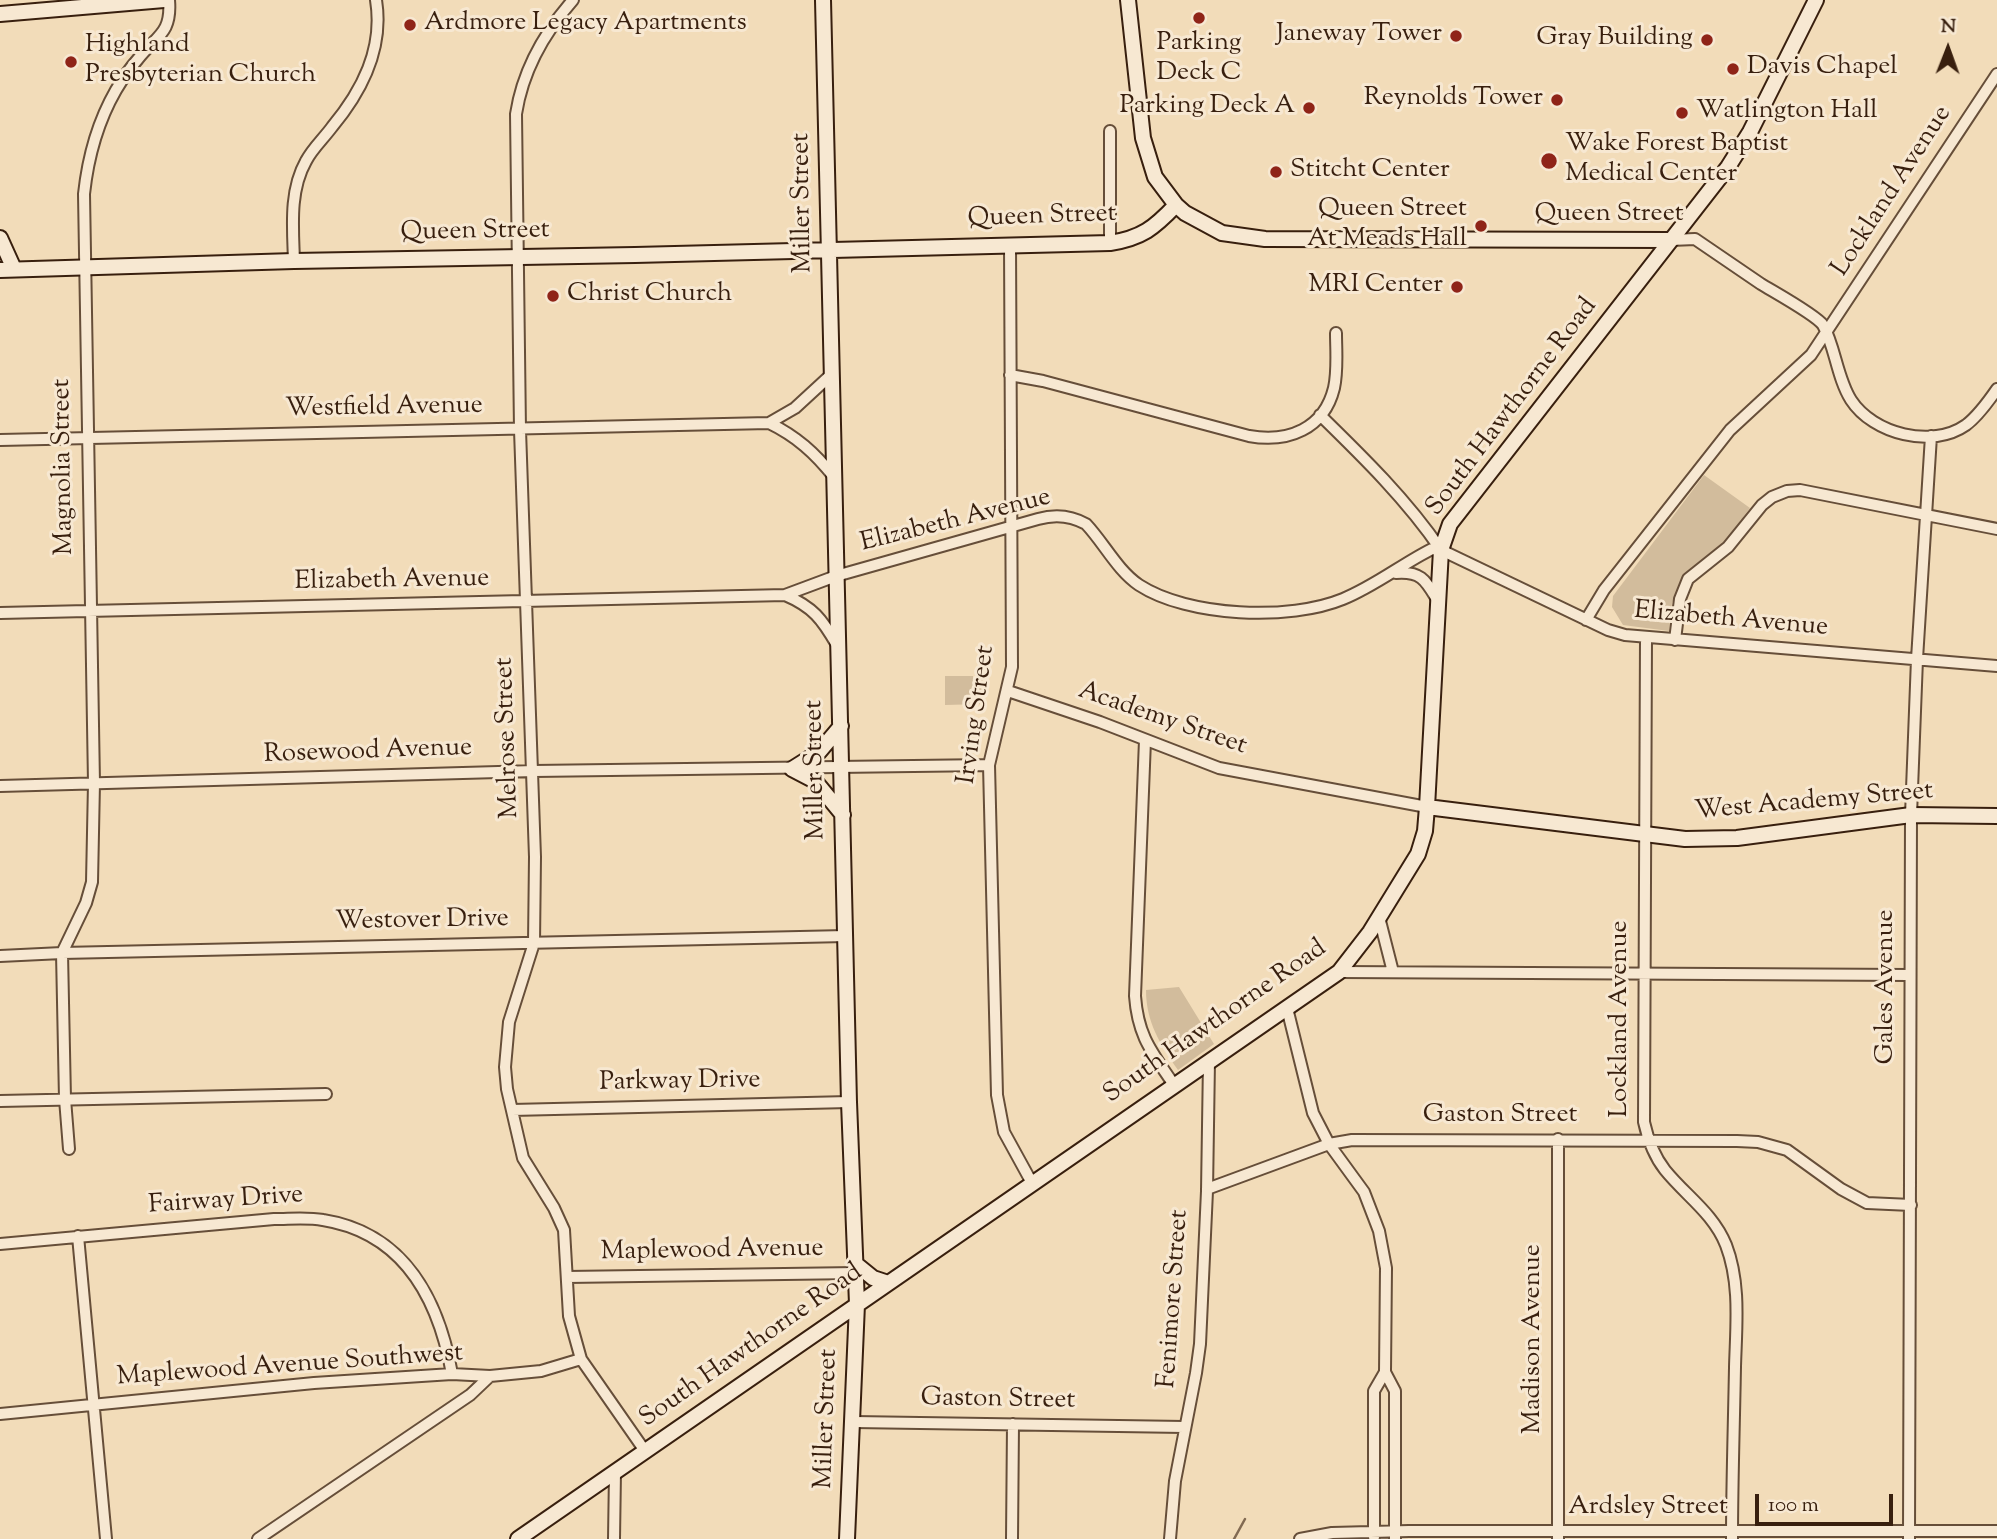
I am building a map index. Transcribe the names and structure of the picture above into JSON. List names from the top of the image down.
{
  "streets": {
    "main road": [
      "Miller Street",
      "Queen Street",
      "South Hawthorne Road",
      "West Academy Street"
    ],
    "street": [
      "Lockland Avenue",
      "Westfield Avenue",
      "Magnolia Street",
      "Elizabeth Avenue",
      "Irving Street",
      "Academy Street",
      "Melrose Street",
      "Rosewood Avenue",
      "Westover Drive",
      "Gales Avenue",
      "Parkway Drive",
      "Gaston Street",
      "Fairway Drive",
      "Maplewood Avenue",
      "Fenimore Street",
      "Madison Avenue",
      "Maplewood Avenue Southwest",
      "Ardsley Street"
    ]
  },
  "crossings": [
    ["Lockland Avenue", "Queen Street"],
    ["Lockland Avenue", "Elizabeth Avenue"],
    ["Lockland Avenue", "West Academy Street"],
    ["Lockland Avenue", "Gaston Street"],
    ["Lockland Avenue", "Ardsley Street"],
    ["Miller Street", "Queen Street"],
    ["Miller Street", "South Hawthorne Road"],
    ["Miller Street", "Elizabeth Avenue"],
    ["Miller Street", "Rosewood Avenue"],
    ["Miller Street", "Westover Drive"],
    ["Miller Street", "Parkway Drive"],
    ["Miller Street", "Gaston Street"],
    ["Miller Street", "Maplewood Avenue"],
    ["Queen Street", "South Hawthorne Road"],
    ["Queen Street", "Magnolia Street"],
    ["Queen Street", "Irving Street"],
    ["Queen Street", "Melrose Street"],
    ["Queen Street", "Gales Avenue"],
    ["South Hawthorne Road", "Elizabeth Avenue"],
    ["South Hawthorne Road", "Irving Street"],
    ["South Hawthorne Road", "Academy Street"],
    ["South Hawthorne Road", "Melrose Street"],
    ["South Hawthorne Road", "West Academy Street"],
    ["South Hawthorne Road", "Fenimore Street"],
    ["Westfield Avenue", "Magnolia Street"],
    ["Westfield Avenue", "Melrose Street"],
    ["Magnolia Street", "Elizabeth Avenue"],
    ["Magnolia Street", "Rosewood Avenue"],
    ["Magnolia Street", "Westover Drive"],
    ["Elizabeth Avenue", "Irving Street"],
    ["Elizabeth Avenue", "Melrose Street"],
    ["Elizabeth Avenue", "Gales Avenue"],
    ["Irving Street", "Academy Street"],
    ["Irving Street", "Rosewood Avenue"],
    ["Academy Street", "West Academy Street"],
    ["Melrose Street", "Rosewood Avenue"],
    ["Melrose Street", "Westover Drive"],
    ["Melrose Street", "Parkway Drive"],
    ["Melrose Street", "Maplewood Avenue"],
    ["Melrose Street", "Maplewood Avenue Southwest"],
    ["West Academy Street", "Gales Avenue"],
    ["Gales Avenue", "Gaston Street"],
    ["Gales Avenue", "Ardsley Street"],
    ["Gaston Street", "Fenimore Street"],
    ["Gaston Street", "Madison Avenue"],
    ["Fairway Drive", "Maplewood Avenue Southwest"],
    ["Madison Avenue", "Ardsley Street"]
  ],
  "places": [
    "Parking Deck C",
    "Ardmore Legacy Apartments",
    "Janeway Tower",
    "Gray Building",
    "Highland Presbyterian Church",
    "Davis Chapel",
    "Reynolds Tower",
    "Parking Deck A",
    "Watlington Hall",
    "Wake Forest Baptist Medical Center",
    "Stitcht Center",
    "Queen Street At Meads Hall",
    "MRI Center",
    "Christ Church"
  ],
  "scale_bar": "100 m",
  "north": "top"
}
